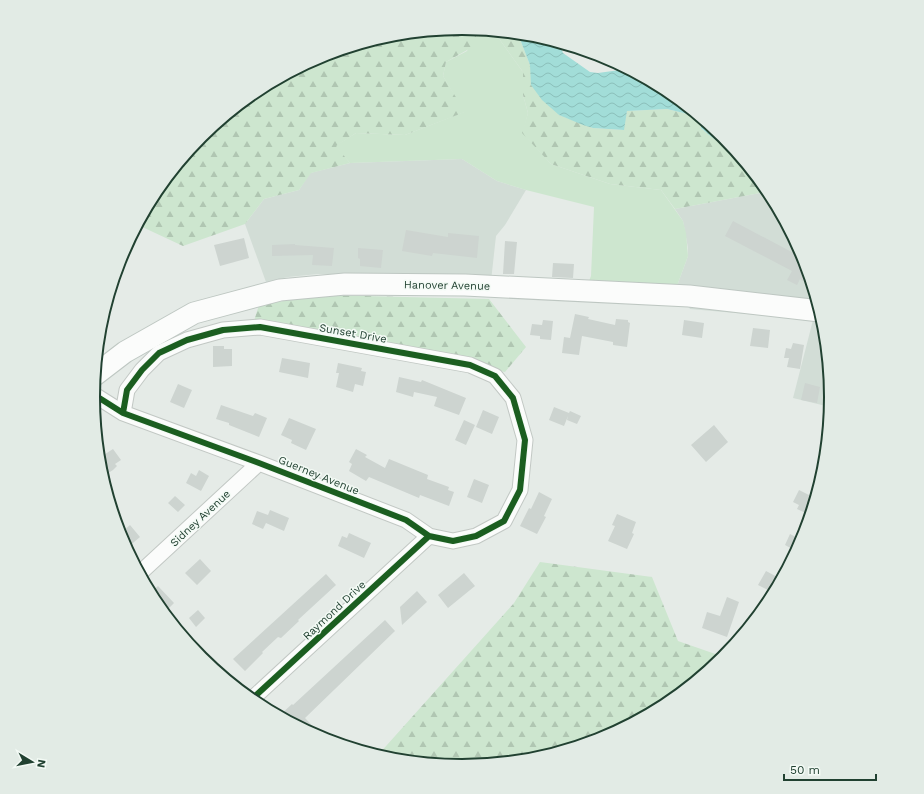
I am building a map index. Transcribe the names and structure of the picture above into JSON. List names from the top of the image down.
{
  "streets": {
    "main road": ["Hanover Avenue"],
    "street": [
      "Sunset Drive",
      "Guerney Avenue",
      "Sidney Avenue",
      "Raymond Drive"
    ]
  },
  "crossings": [
    ["Sunset Drive", "Guerney Avenue"],
    ["Guerney Avenue", "Sidney Avenue"],
    ["Guerney Avenue", "Raymond Drive"]
  ],
  "scale_bar": "50 m",
  "north": "right"
}
